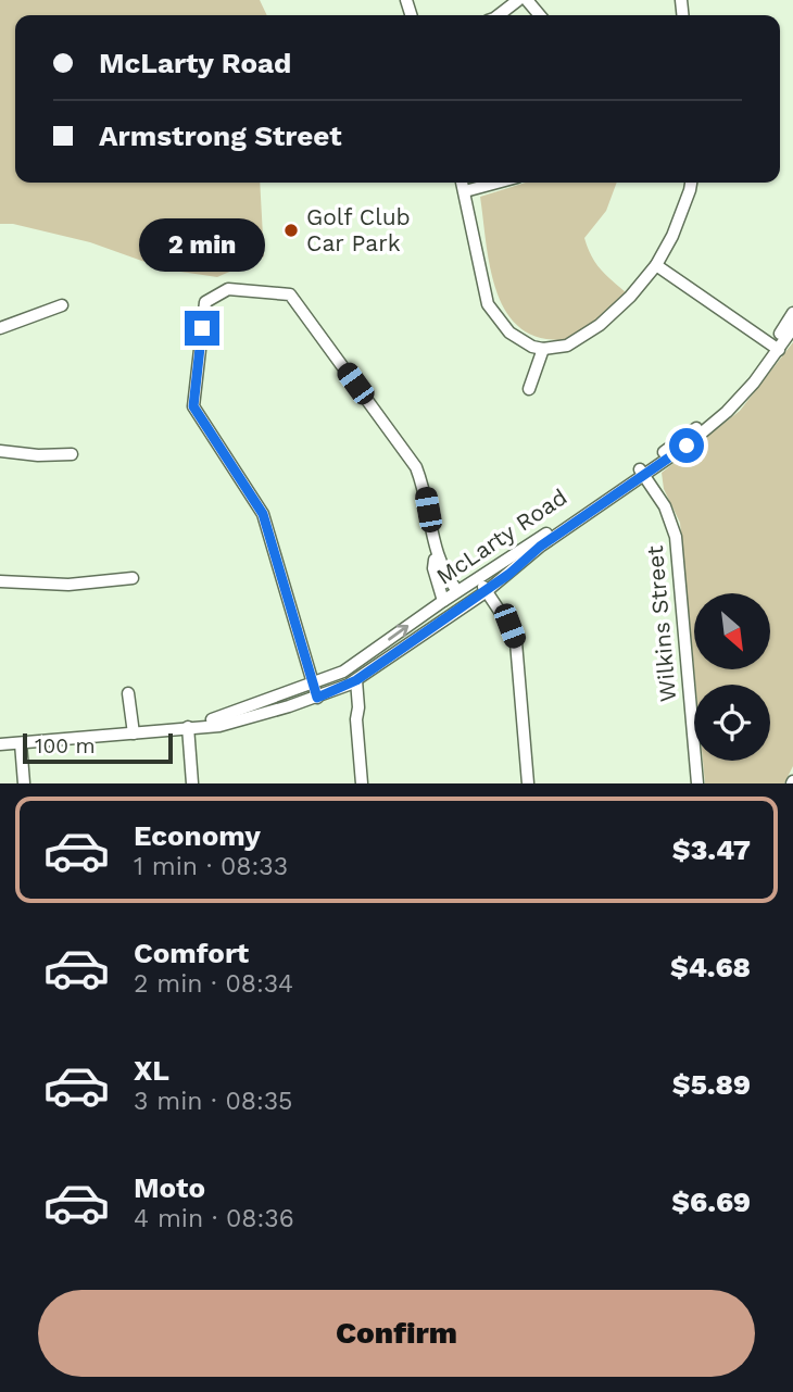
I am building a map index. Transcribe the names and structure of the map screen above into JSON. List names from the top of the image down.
{
  "streets": {
    "street": ["McLarty Road", "Wilkins Street"]
  },
  "crossings": [
    ["McLarty Road", "Wilkins Street"]
  ],
  "places": ["Golf Club Car Park"],
  "scale_bar": "100 m",
  "north": "bottom right",
  "page": {
    "banner": ["McLarty Road", "Armstrong Street"],
    "bubble": "2 min",
    "scale": "100 m",
    "list": [
      {
        "name": "Economy",
        "note": "1 min · 08:33",
        "value": "$3.47"
      },
      {
        "name": "Comfort",
        "note": "2 min · 08:34",
        "value": "$4.68"
      },
      {
        "name": "XL",
        "note": "3 min · 08:35",
        "value": "$5.89"
      },
      {
        "name": "Moto",
        "note": "4 min · 08:36",
        "value": "$6.69"
      }
    ],
    "buttons": "Confirm"
  }
}
